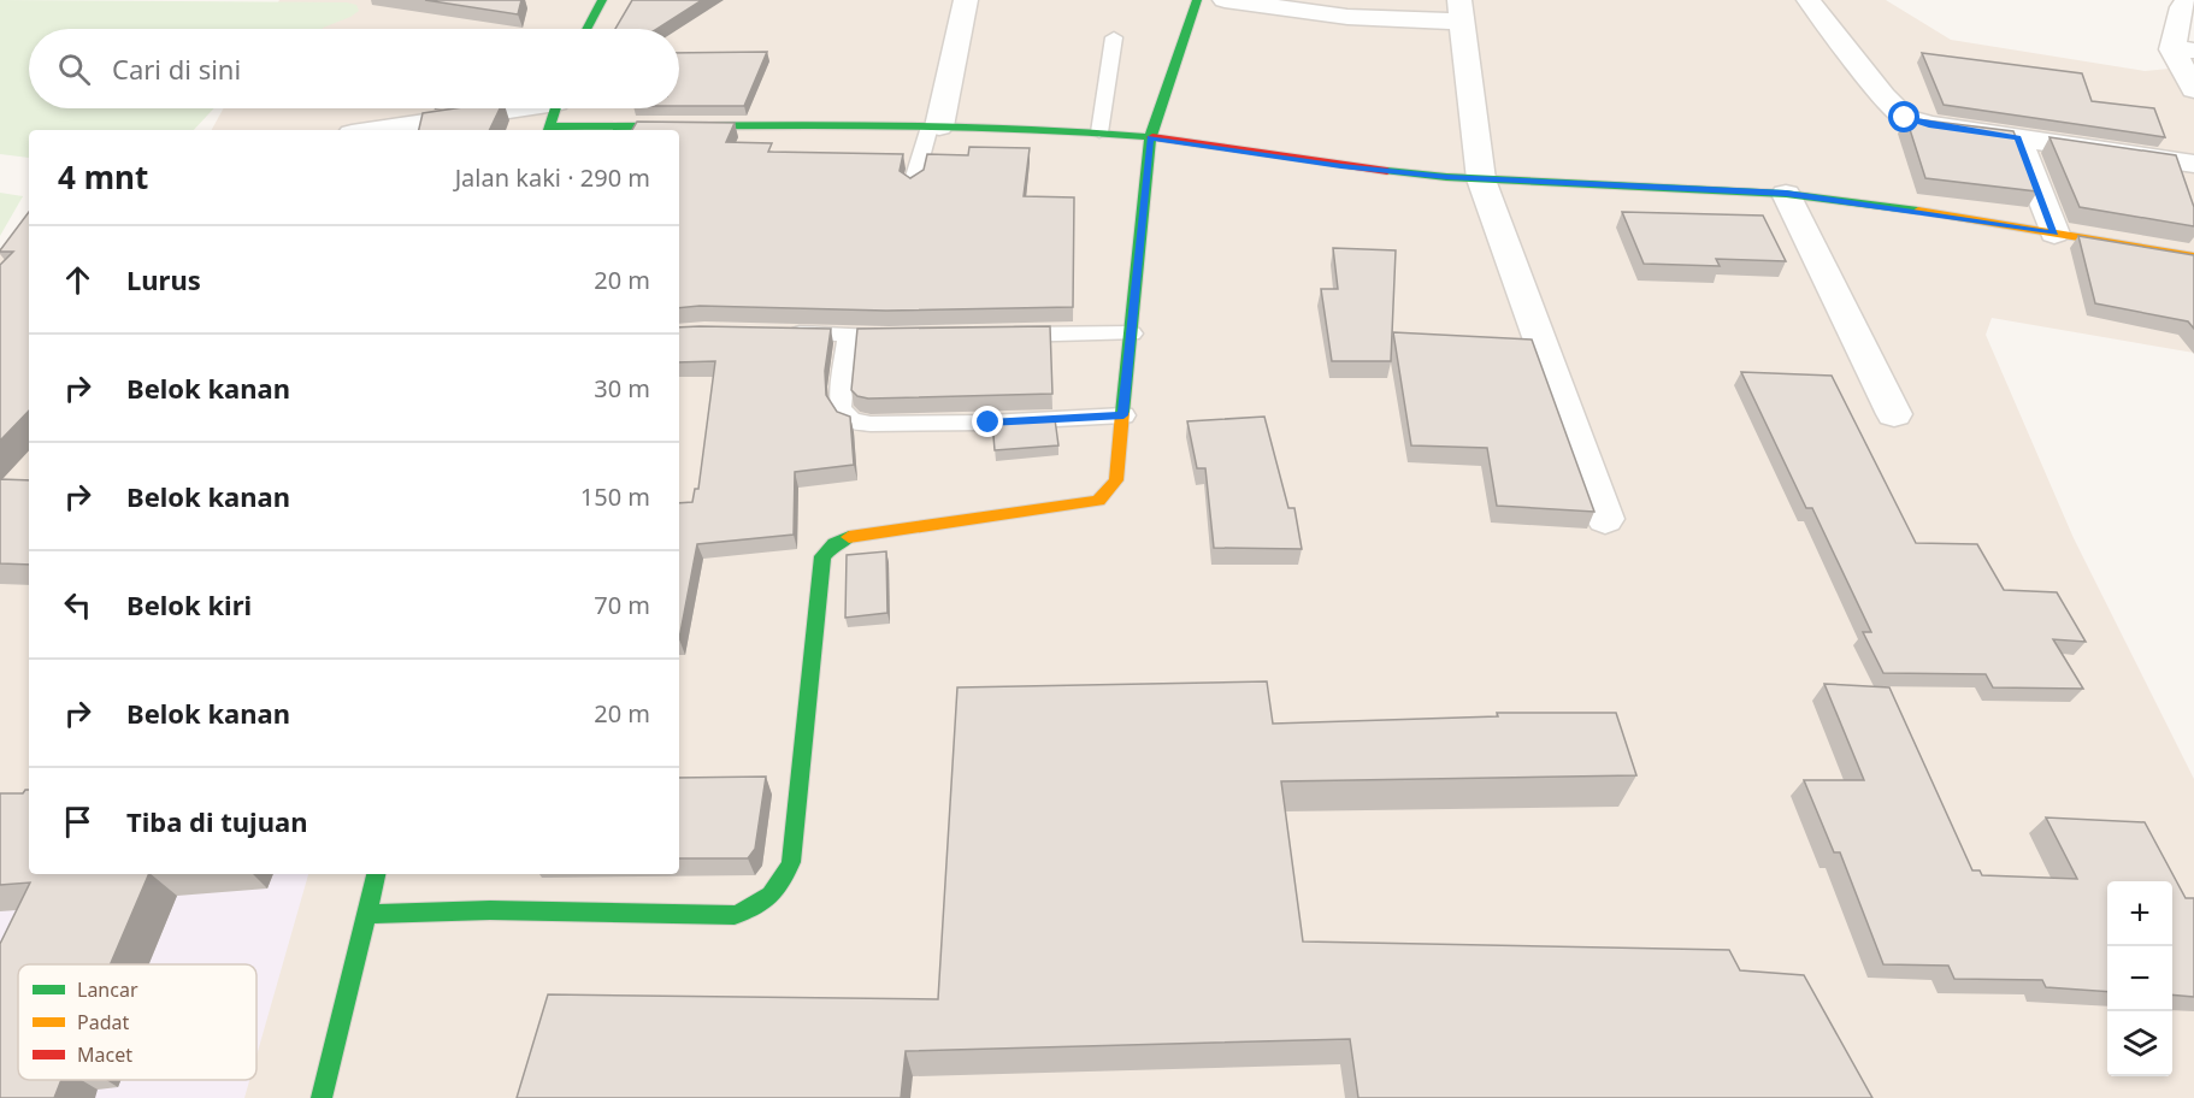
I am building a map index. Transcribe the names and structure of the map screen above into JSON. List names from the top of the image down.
{
  "legend": ["Lancar", "Padat", "Macet"],
  "page": {
    "search": "Cari di sini",
    "heading": ["4 mnt", "Jalan kaki · 290 m"],
    "list": [
      ["Lurus", "20 m"],
      ["Belok kanan", "30 m"],
      ["Belok kanan", "150 m"],
      ["Belok kiri", "70 m"],
      ["Belok kanan", "20 m"],
      "Tiba di tujuan"
    ],
    "map_buttons": ["+", "−"]
  }
}
